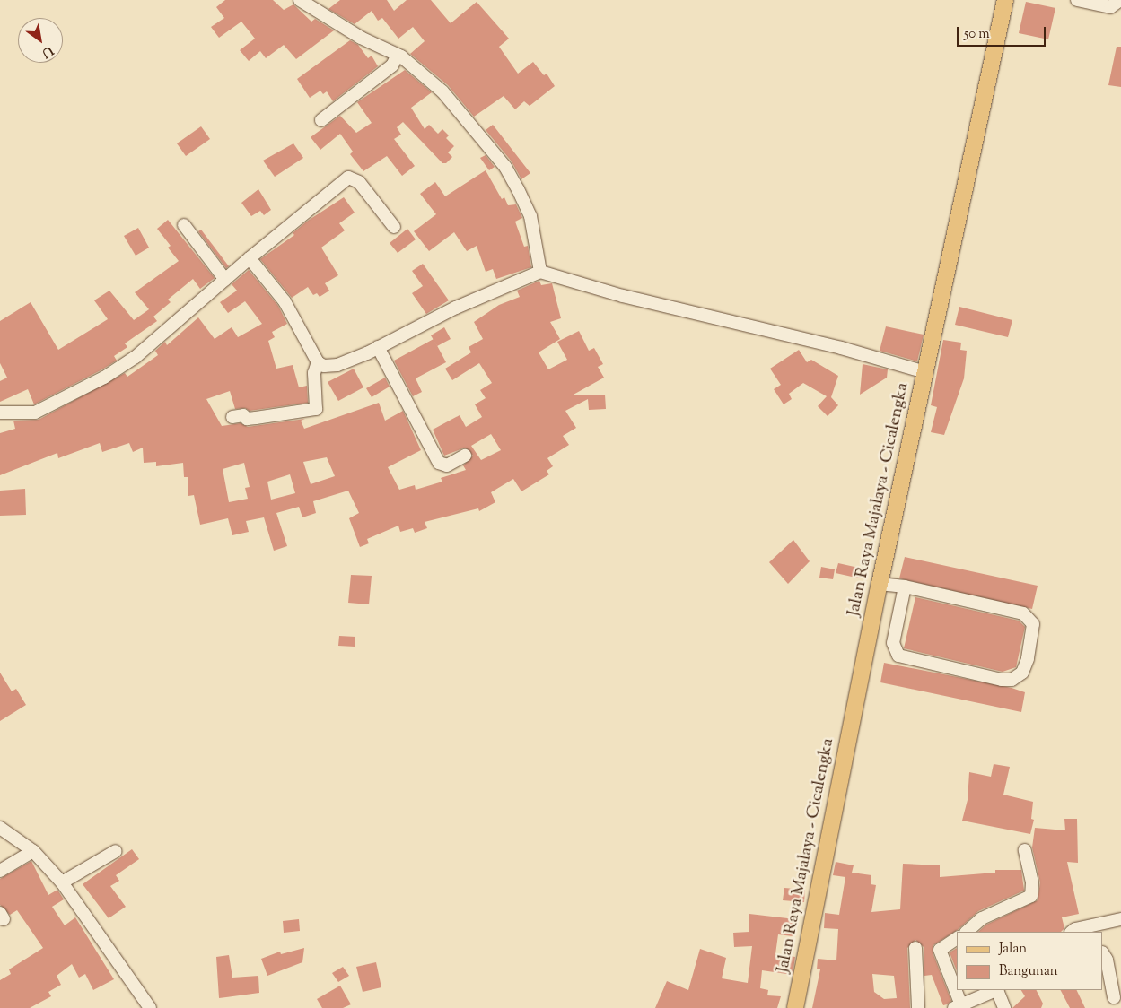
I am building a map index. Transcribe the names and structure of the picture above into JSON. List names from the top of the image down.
{
  "streets": {
    "main road": ["Jalan Raya Majalaya - Cicalengka"]
  },
  "legend": ["Jalan", "Bangunan"],
  "scale_bar": "50 m",
  "north": "bottom right"
}
